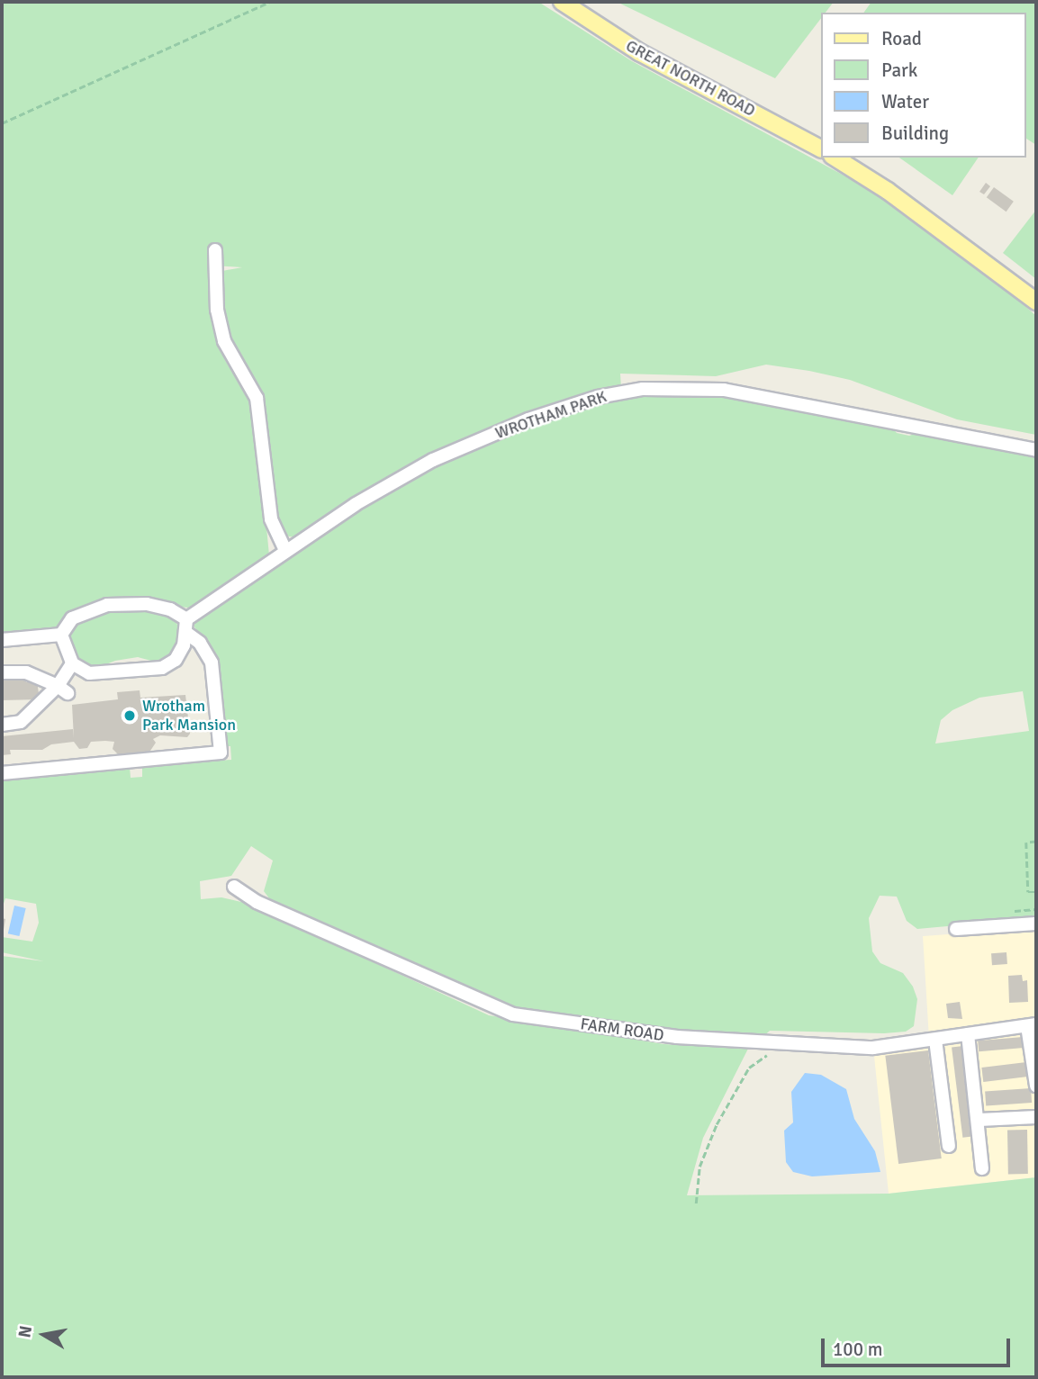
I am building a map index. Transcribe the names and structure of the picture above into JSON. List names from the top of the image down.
{
  "streets": {
    "main road": ["GREAT NORTH ROAD"],
    "lane": ["WROTHAM PARK", "FARM ROAD"]
  },
  "places": ["Wrotham Park Mansion"],
  "legend": [
    "Road",
    "Park",
    "Water",
    "Building"
  ],
  "scale_bar": "100 m",
  "north": "left"
}
